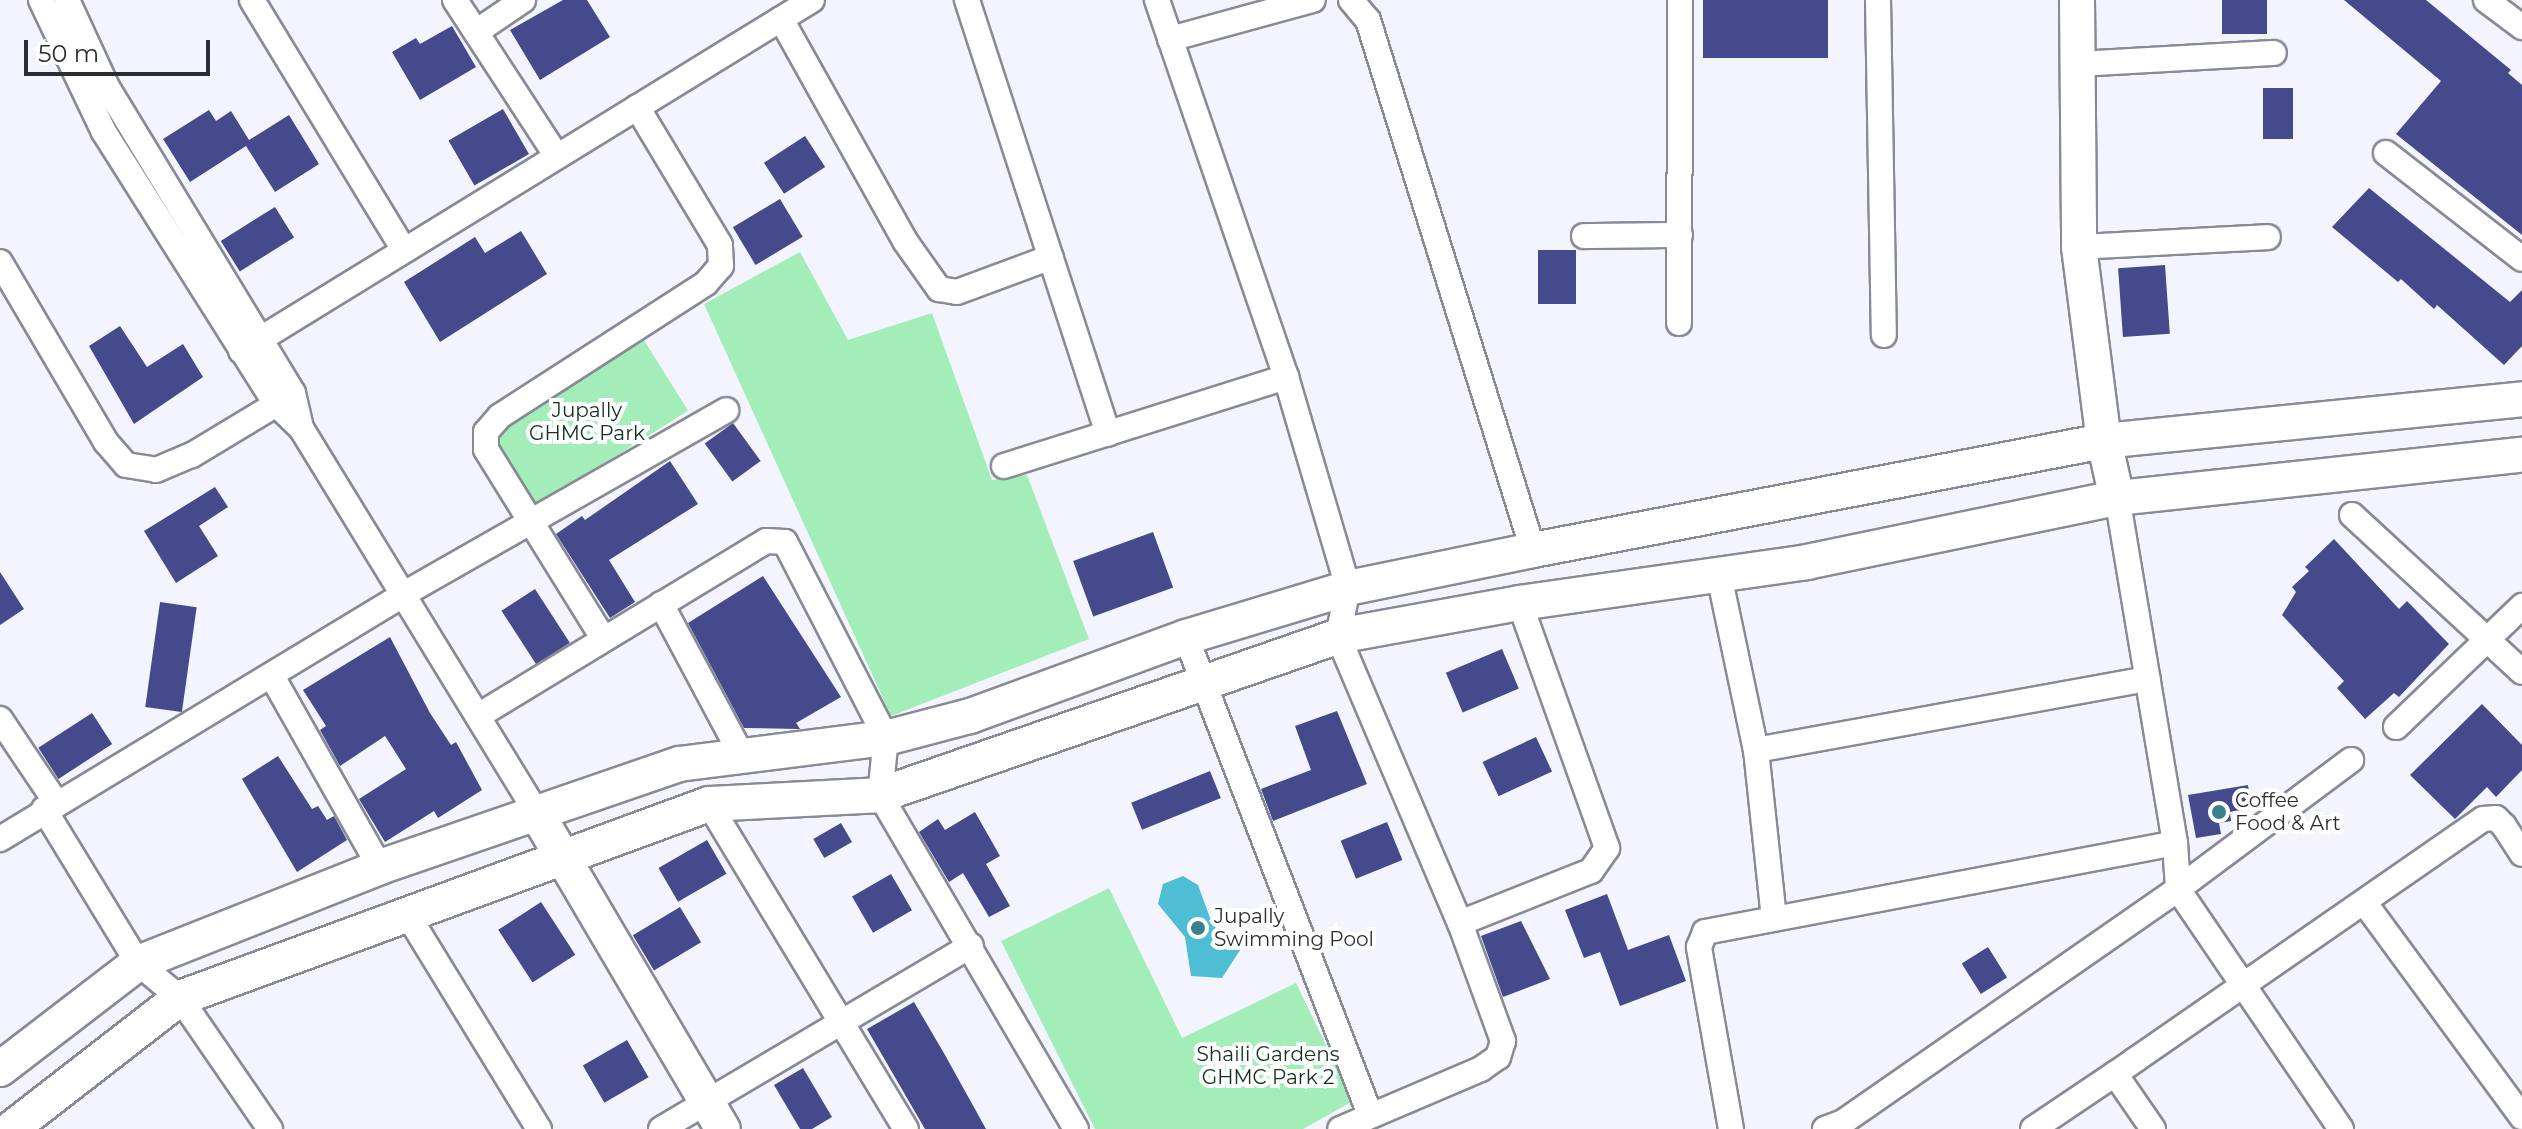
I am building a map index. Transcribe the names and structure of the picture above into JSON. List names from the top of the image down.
{
  "parks": ["Jupally GHMC Park", "Shaili Gardens GHMC Park 2"],
  "places": ["Coffee Food & Art", "Jupally Swimming Pool"],
  "scale_bar": "50 m"
}
